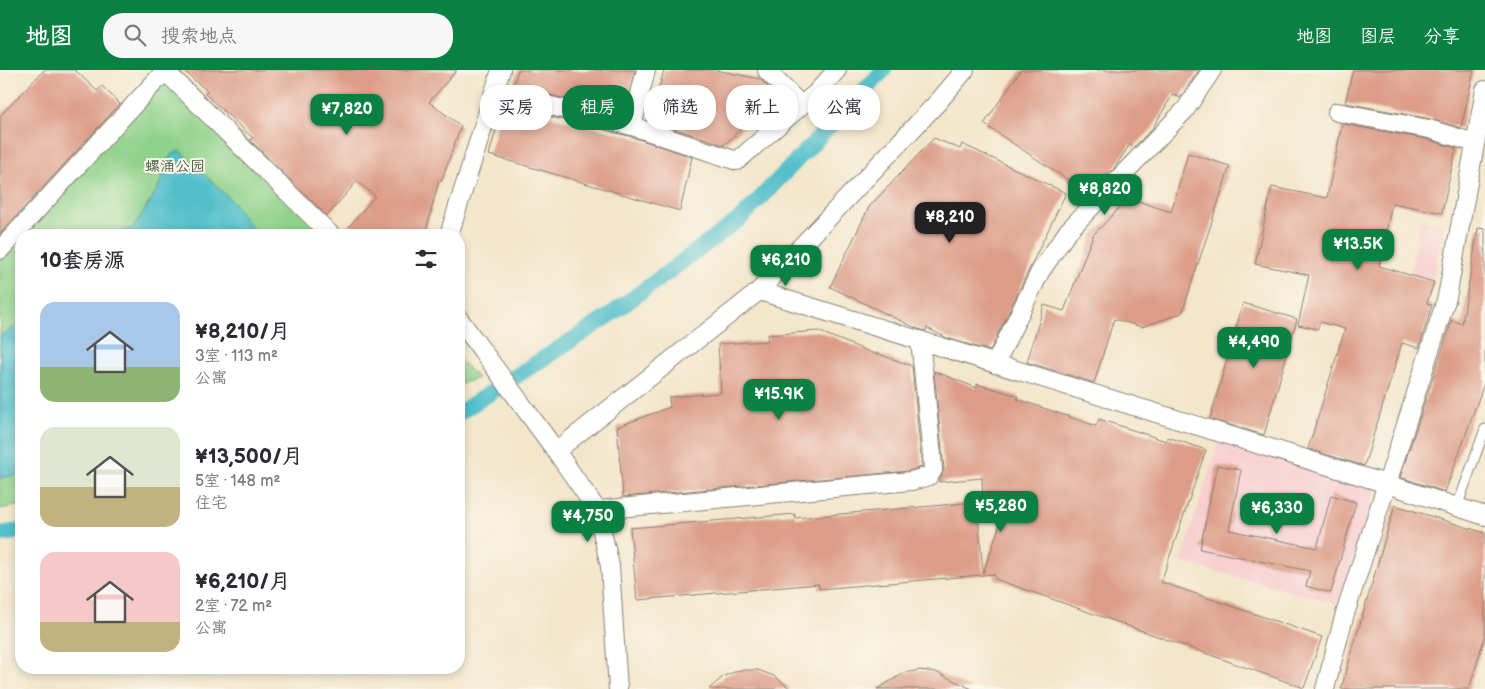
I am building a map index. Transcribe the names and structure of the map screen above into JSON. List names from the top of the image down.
{
  "parks": ["螺涌公园"],
  "page": {
    "header": "地图",
    "search": "搜索地点",
    "nav": ["地图", "图层", "分享"],
    "chip": [
      "买房",
      "租房",
      "筛选",
      "新上",
      "公寓"
    ],
    "price": [
      "¥7,820",
      "¥8,820",
      "¥8,210",
      "¥13.5K",
      "¥6,210",
      "¥4,490",
      "¥15.9K",
      "¥5,280",
      "¥6,330",
      "¥4,750"
    ],
    "heading": "10套房源",
    "list": [
      {
        "name": "¥8,210/月",
        "note": "3室 · 113 m² · 公寓"
      },
      {
        "name": "¥13,500/月",
        "note": "5室 · 148 m² · 住宅"
      },
      {
        "name": "¥6,210/月",
        "note": "2室 · 72 m² · 公寓"
      }
    ]
  }
}
